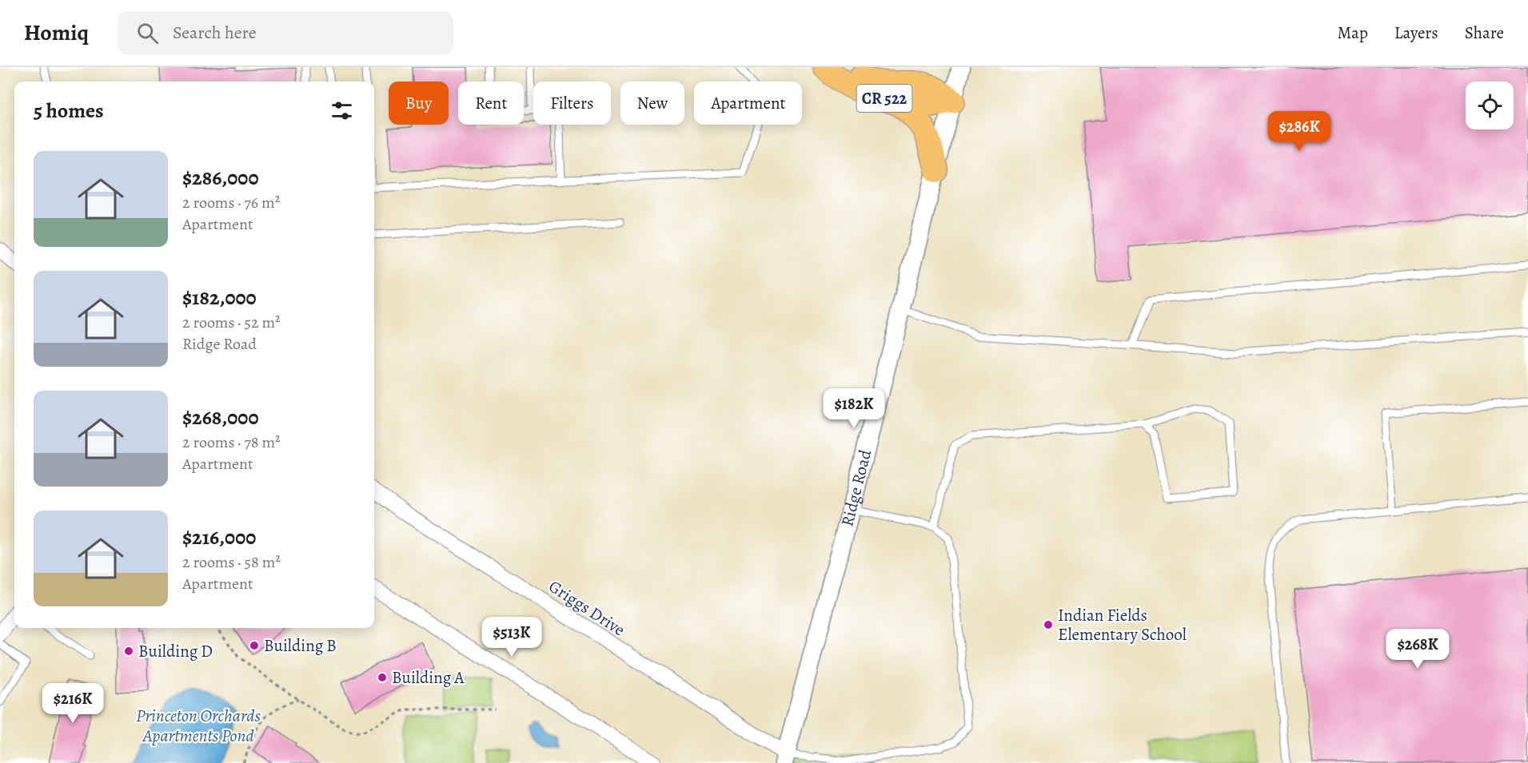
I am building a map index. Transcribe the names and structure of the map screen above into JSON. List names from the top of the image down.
{
  "streets": {
    "highway": ["CR 522"],
    "street": ["Ridge Road", "Griggs Drive"]
  },
  "crossings": [
    ["CR 522", "Ridge Road"],
    ["Ridge Road", "Griggs Drive"]
  ],
  "water": ["Princeton Orchards Apartments Pond"],
  "places": [
    "Indian Fields Elementary School",
    "Building B",
    "Building D",
    "Building A"
  ],
  "page": {
    "header": "Homiq",
    "search": "Search here",
    "nav": ["Map", "Layers", "Share"],
    "chip": [
      "Buy",
      "Rent",
      "Filters",
      "New",
      "Apartment"
    ],
    "heading": "5 homes",
    "price": [
      "$286K",
      "$182K",
      "$513K",
      "$268K",
      "$216K"
    ],
    "list": [
      {
        "name": "$286,000",
        "note": "2 rooms · 76 m² · Apartment"
      },
      {
        "name": "$182,000",
        "note": "2 rooms · 52 m² · Ridge Road"
      },
      {
        "name": "$268,000",
        "note": "2 rooms · 78 m² · Apartment"
      },
      {
        "name": "$216,000",
        "note": "2 rooms · 58 m² · Apartment"
      }
    ]
  }
}
